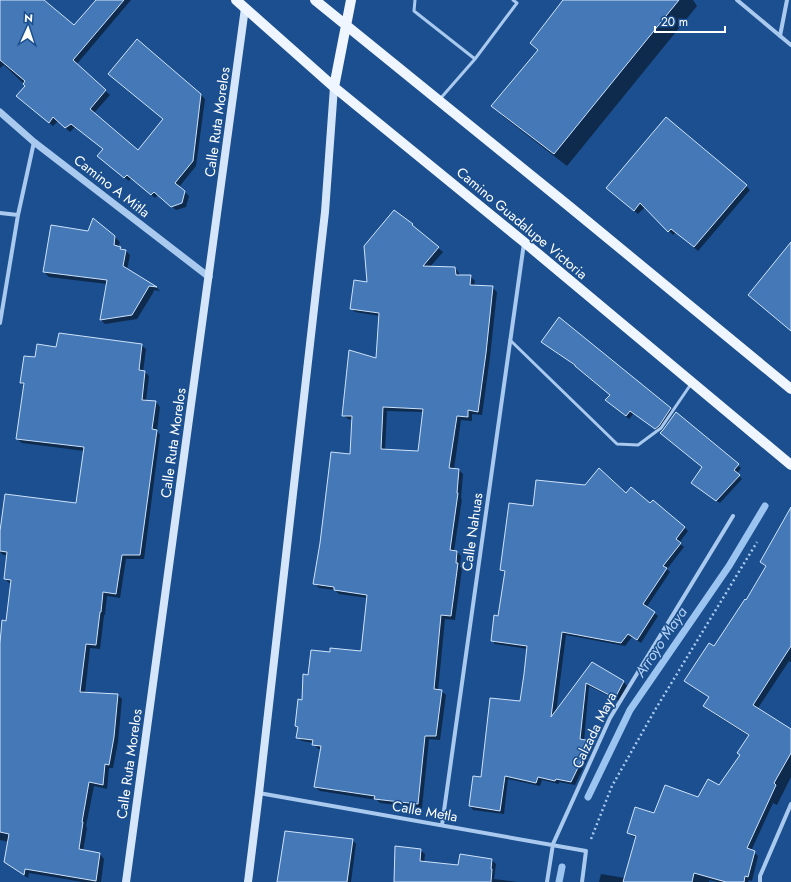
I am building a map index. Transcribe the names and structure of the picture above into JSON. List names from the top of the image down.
{
  "streets": {
    "main road": ["Calle Ruta Morelos", "Camino Guadalupe Victoria"],
    "street": [
      "Camino A Mitla",
      "Calle Nahuas",
      "Calzada Maya",
      "Calle Metla"
    ]
  },
  "crossings": [
    ["Calle Ruta Morelos", "Camino A Mitla"],
    ["Calle Ruta Morelos", "Camino Guadalupe Victoria"],
    ["Camino Guadalupe Victoria", "Calle Nahuas"],
    ["Calle Nahuas", "Calle Metla"],
    ["Calzada Maya", "Calle Metla"]
  ],
  "water": ["Arroyo Maya"],
  "scale_bar": "20 m",
  "north": "top"
}
